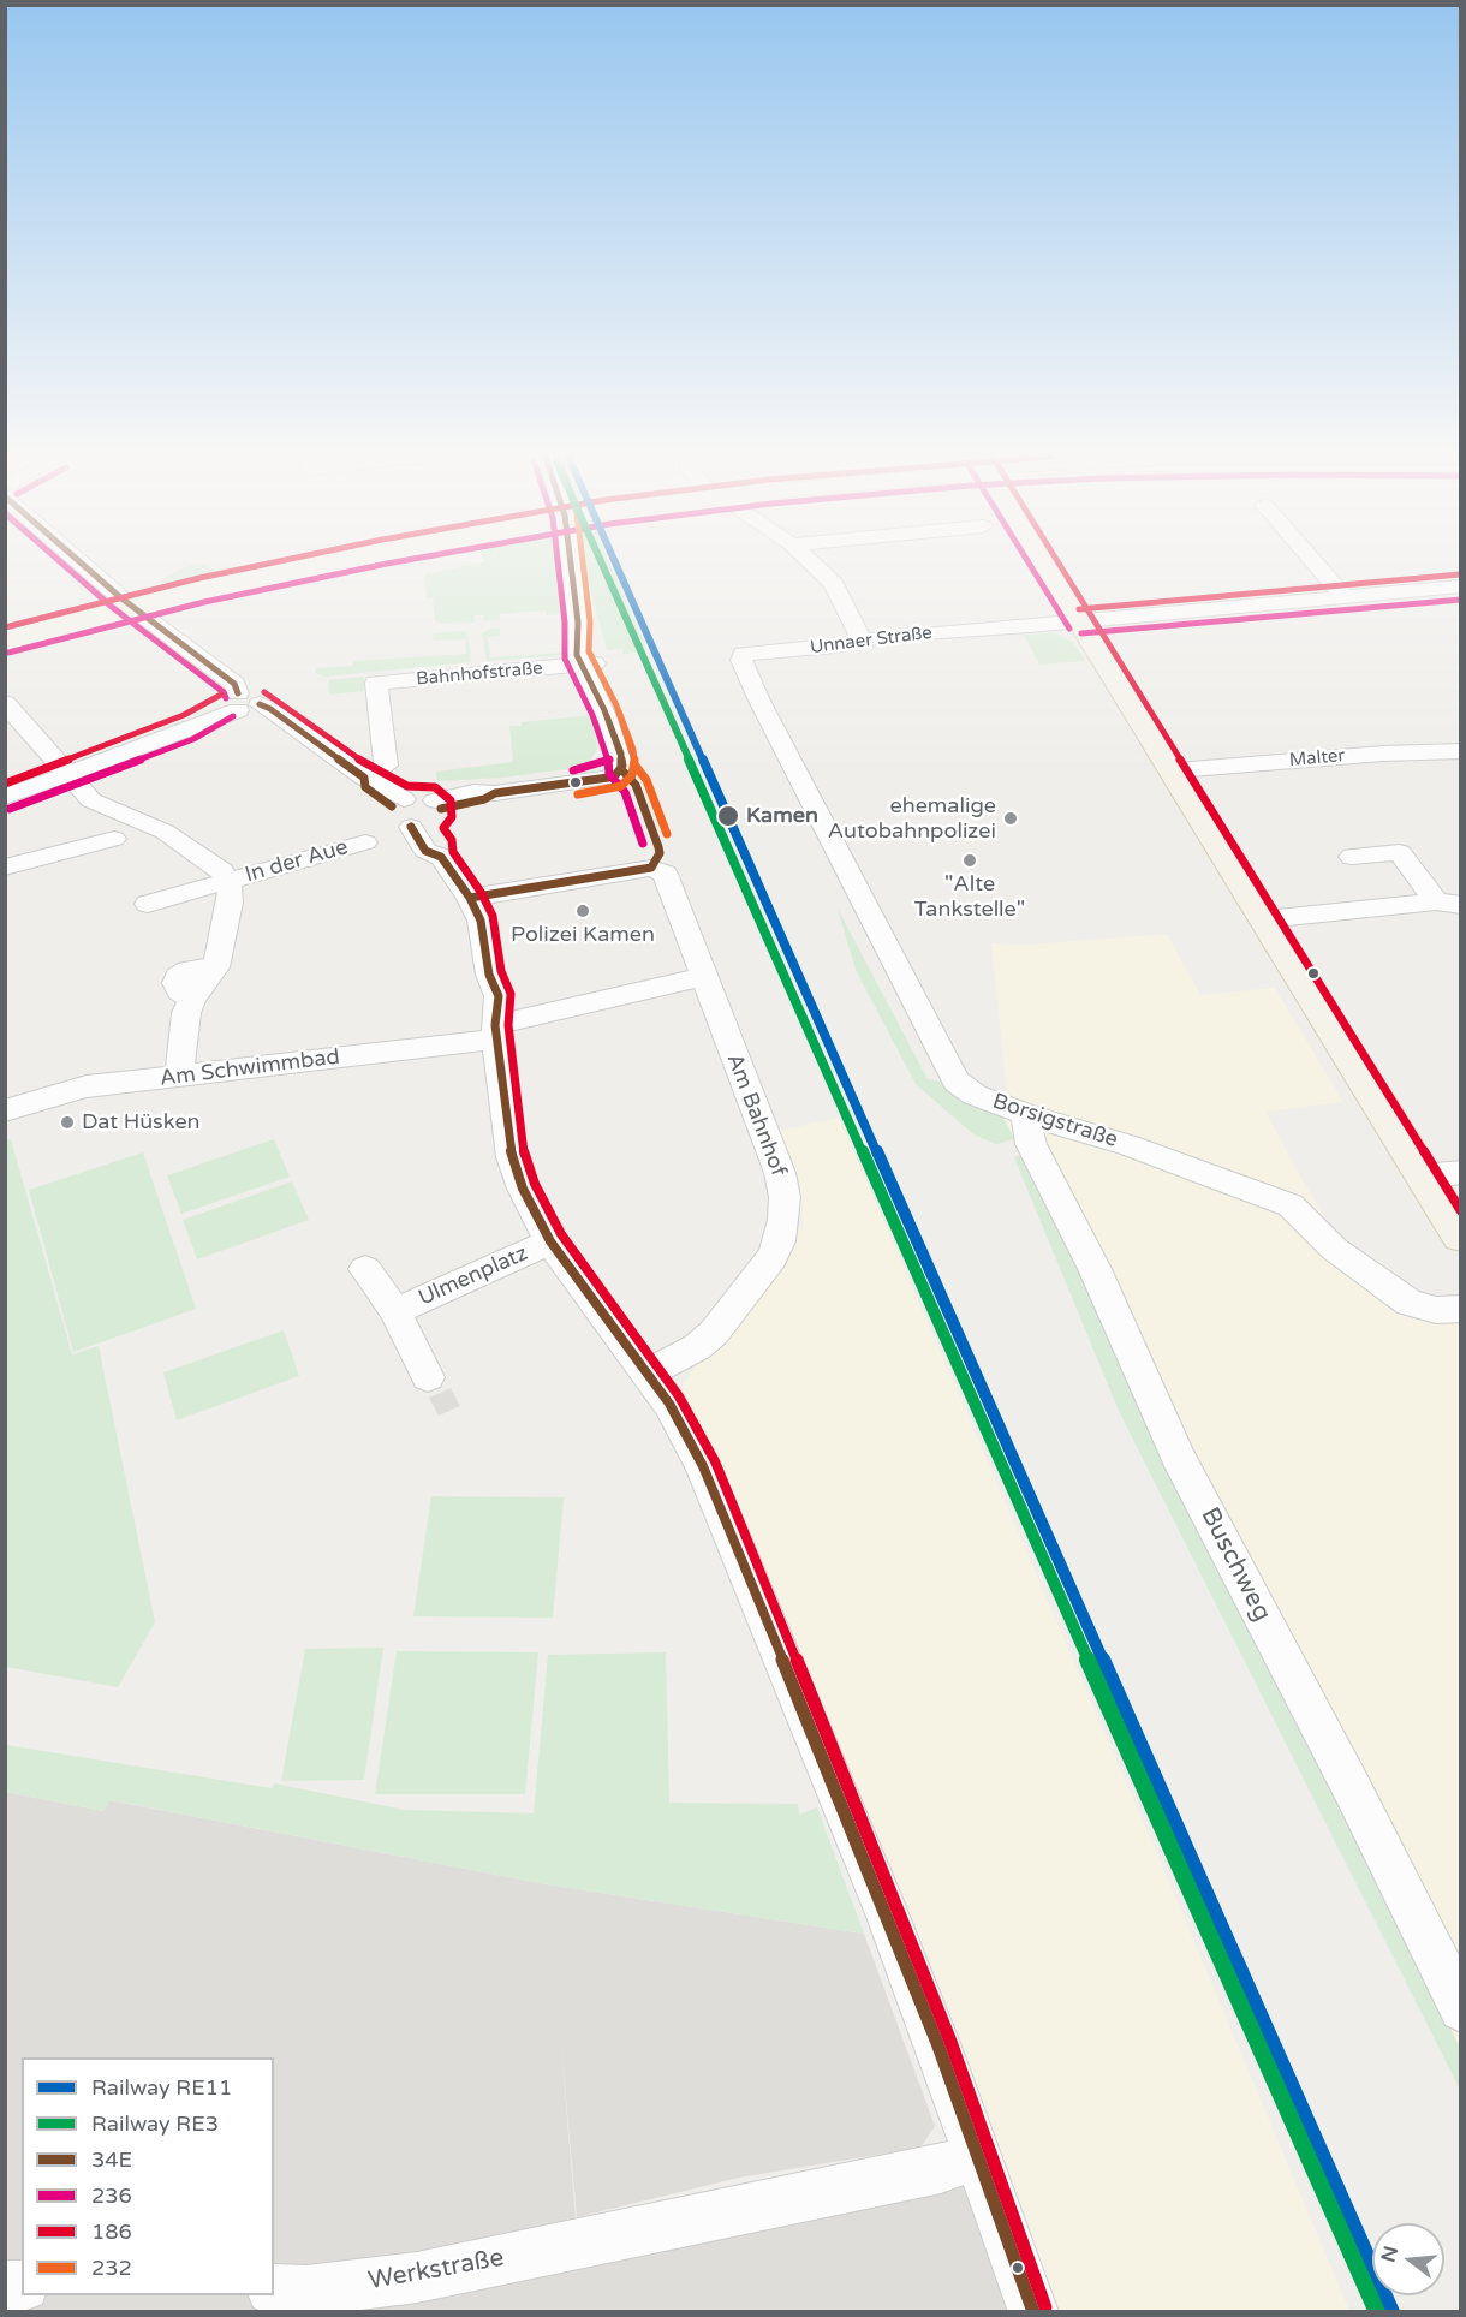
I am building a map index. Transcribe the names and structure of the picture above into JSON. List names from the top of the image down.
{
  "streets": {
    "street": [
      "Unnaer Straße",
      "Bahnhofstraße",
      "Malter",
      "In der Aue",
      "Am Schwimmbad",
      "Am Bahnhof",
      "Borsigstraße",
      "Ulmenplatz",
      "Buschweg",
      "Werkstraße"
    ]
  },
  "crossings": [
    ["Unnaer Straße", "Borsigstraße"],
    ["In der Aue", "Am Schwimmbad"],
    ["Borsigstraße", "Buschweg"]
  ],
  "places": [
    "Kamen",
    "ehemalige Autobahnpolizei",
    "\"Alte Tankstelle\"",
    "Polizei Kamen",
    "Dat Hüsken"
  ],
  "lines": [
    "rail line RE11",
    "rail line RE3",
    "transit line 34E",
    "transit line 236",
    "transit line 186",
    "transit line 232"
  ],
  "legend": [
    "Railway RE11",
    "Railway RE3",
    "34E",
    "236",
    "186",
    "232"
  ],
  "north": "left"
}
